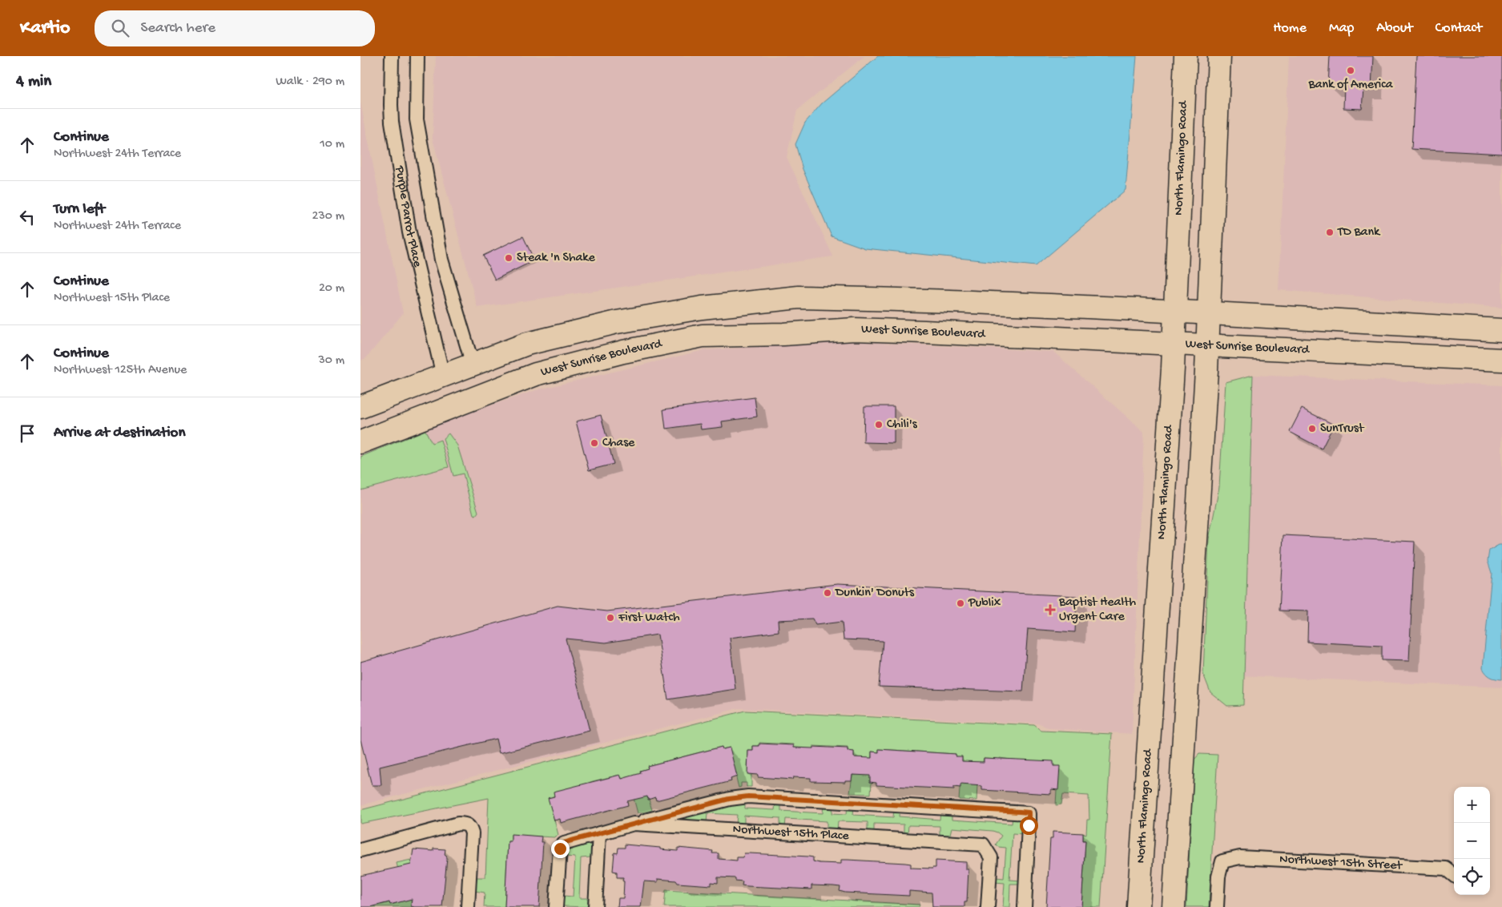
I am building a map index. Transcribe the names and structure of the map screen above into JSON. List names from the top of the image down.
{
  "streets": {
    "highway": ["North Flamingo Road", "West Sunrise Boulevard"],
    "street": ["Purple Parrot Place", "Northwest 15th Place", "Northwest 15th Street"]
  },
  "crossings": [
    ["North Flamingo Road", "West Sunrise Boulevard"]
  ],
  "places": {
    "other": [
      "Bank of America",
      "TD Bank",
      "Steak 'n Shake",
      "Chili's",
      "SunTrust",
      "Chase",
      "Dunkin' Donuts",
      "Publix",
      "First Watch"
    ],
    "health": ["Baptist Health Urgent Care"]
  },
  "page": {
    "header": "Kartio",
    "search": "Search here",
    "nav": [
      "Home",
      "Map",
      "About",
      "Contact"
    ],
    "heading": ["4 min", "Walk · 290 m"],
    "list": [
      ["Continue", "Northwest 24th Terrace", "10 m"],
      ["Turn left", "Northwest 24th Terrace", "230 m"],
      ["Continue", "Northwest 15th Place", "20 m"],
      ["Continue", "Northwest 125th Avenue", "30 m"],
      "Arrive at destination"
    ],
    "map_buttons": ["+", "−"]
  }
}
